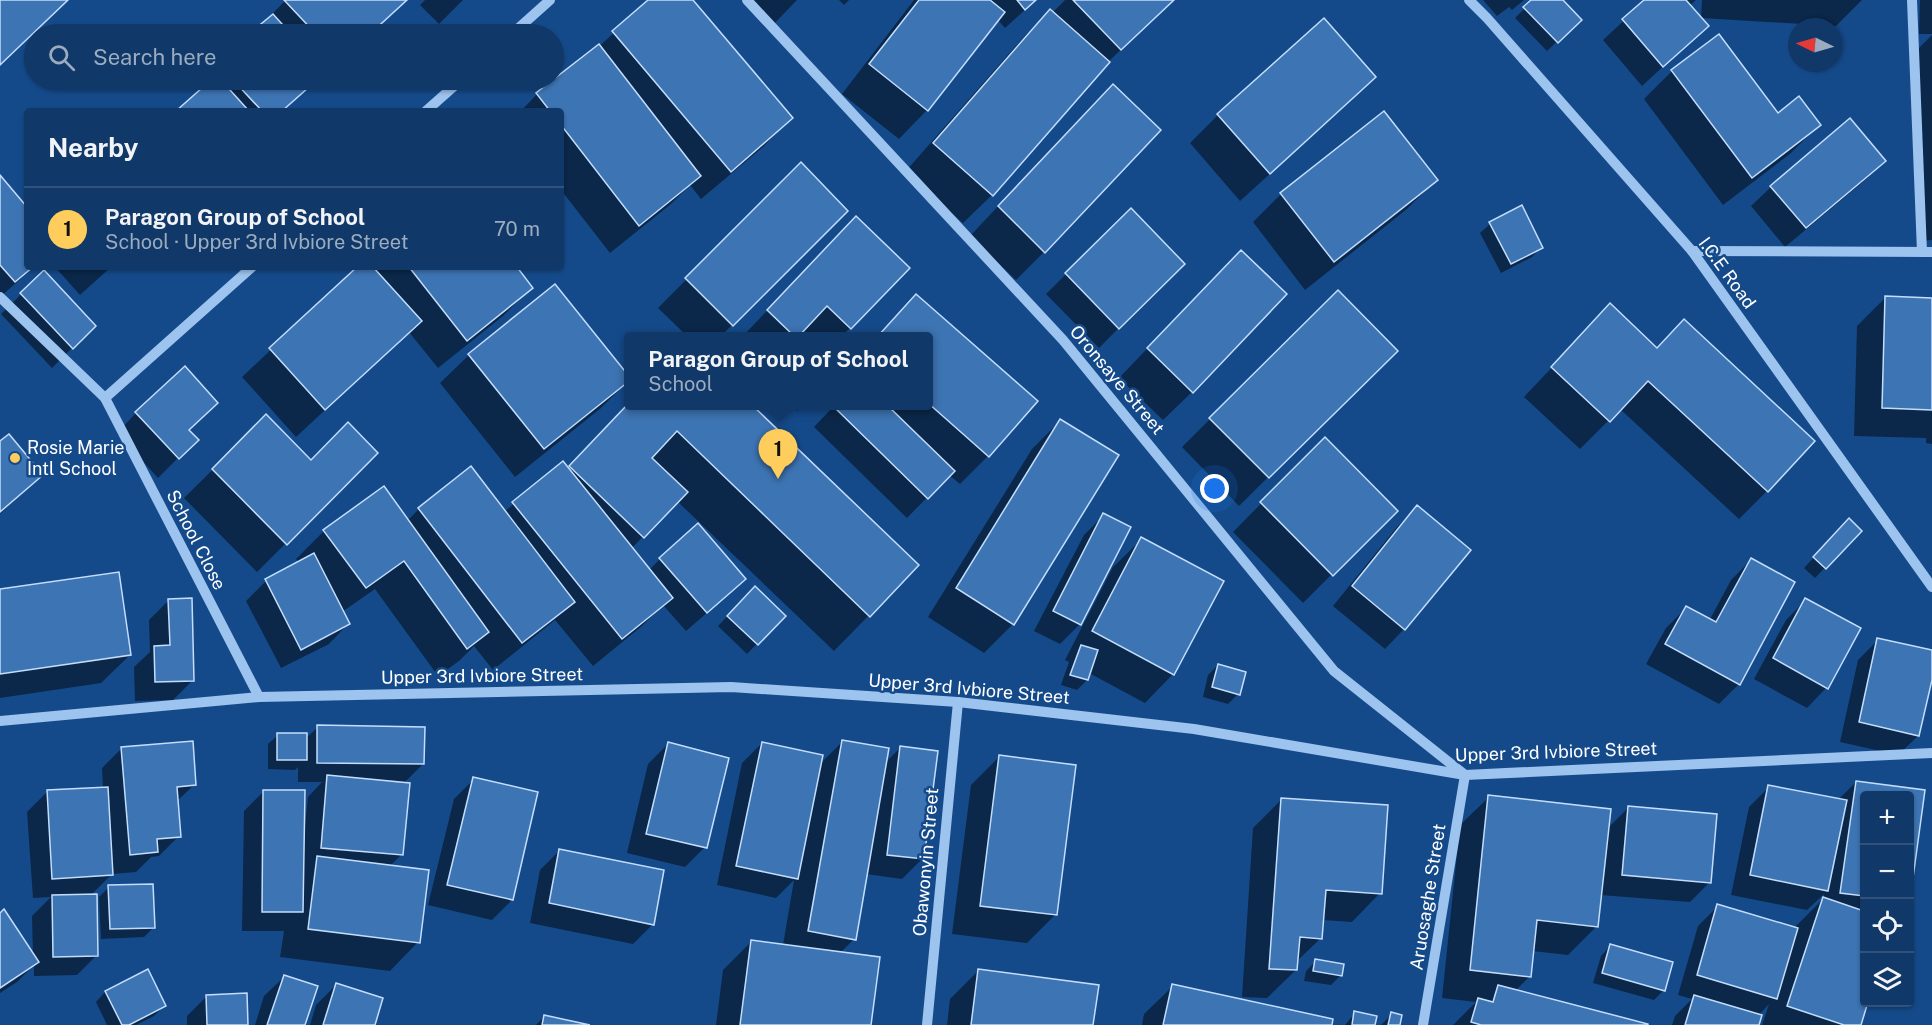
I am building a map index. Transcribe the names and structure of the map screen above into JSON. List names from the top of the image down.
{
  "streets": {
    "street": [
      "I.C.E Road",
      "Oronsaye Street",
      "School Close",
      "Upper 3rd Ivbiore Street",
      "Obawonyin Street",
      "Aruosaghe Street"
    ]
  },
  "crossings": [
    ["Oronsaye Street", "Upper 3rd Ivbiore Street"],
    ["Oronsaye Street", "Aruosaghe Street"],
    ["School Close", "Upper 3rd Ivbiore Street"],
    ["Upper 3rd Ivbiore Street", "Obawonyin Street"],
    ["Upper 3rd Ivbiore Street", "Aruosaghe Street"]
  ],
  "places": ["Rosie Marie Intl School"],
  "north": "left",
  "page": {
    "search": "Search here",
    "heading": "Nearby",
    "list": [
      {
        "mark": "1",
        "name": "Paragon Group of School",
        "note": "School · Upper 3rd Ivbiore Street",
        "value": "70 m"
      }
    ],
    "popup": ["Paragon Group of School", "School"],
    "pins": "1",
    "map_buttons": ["+", "−"]
  }
}
